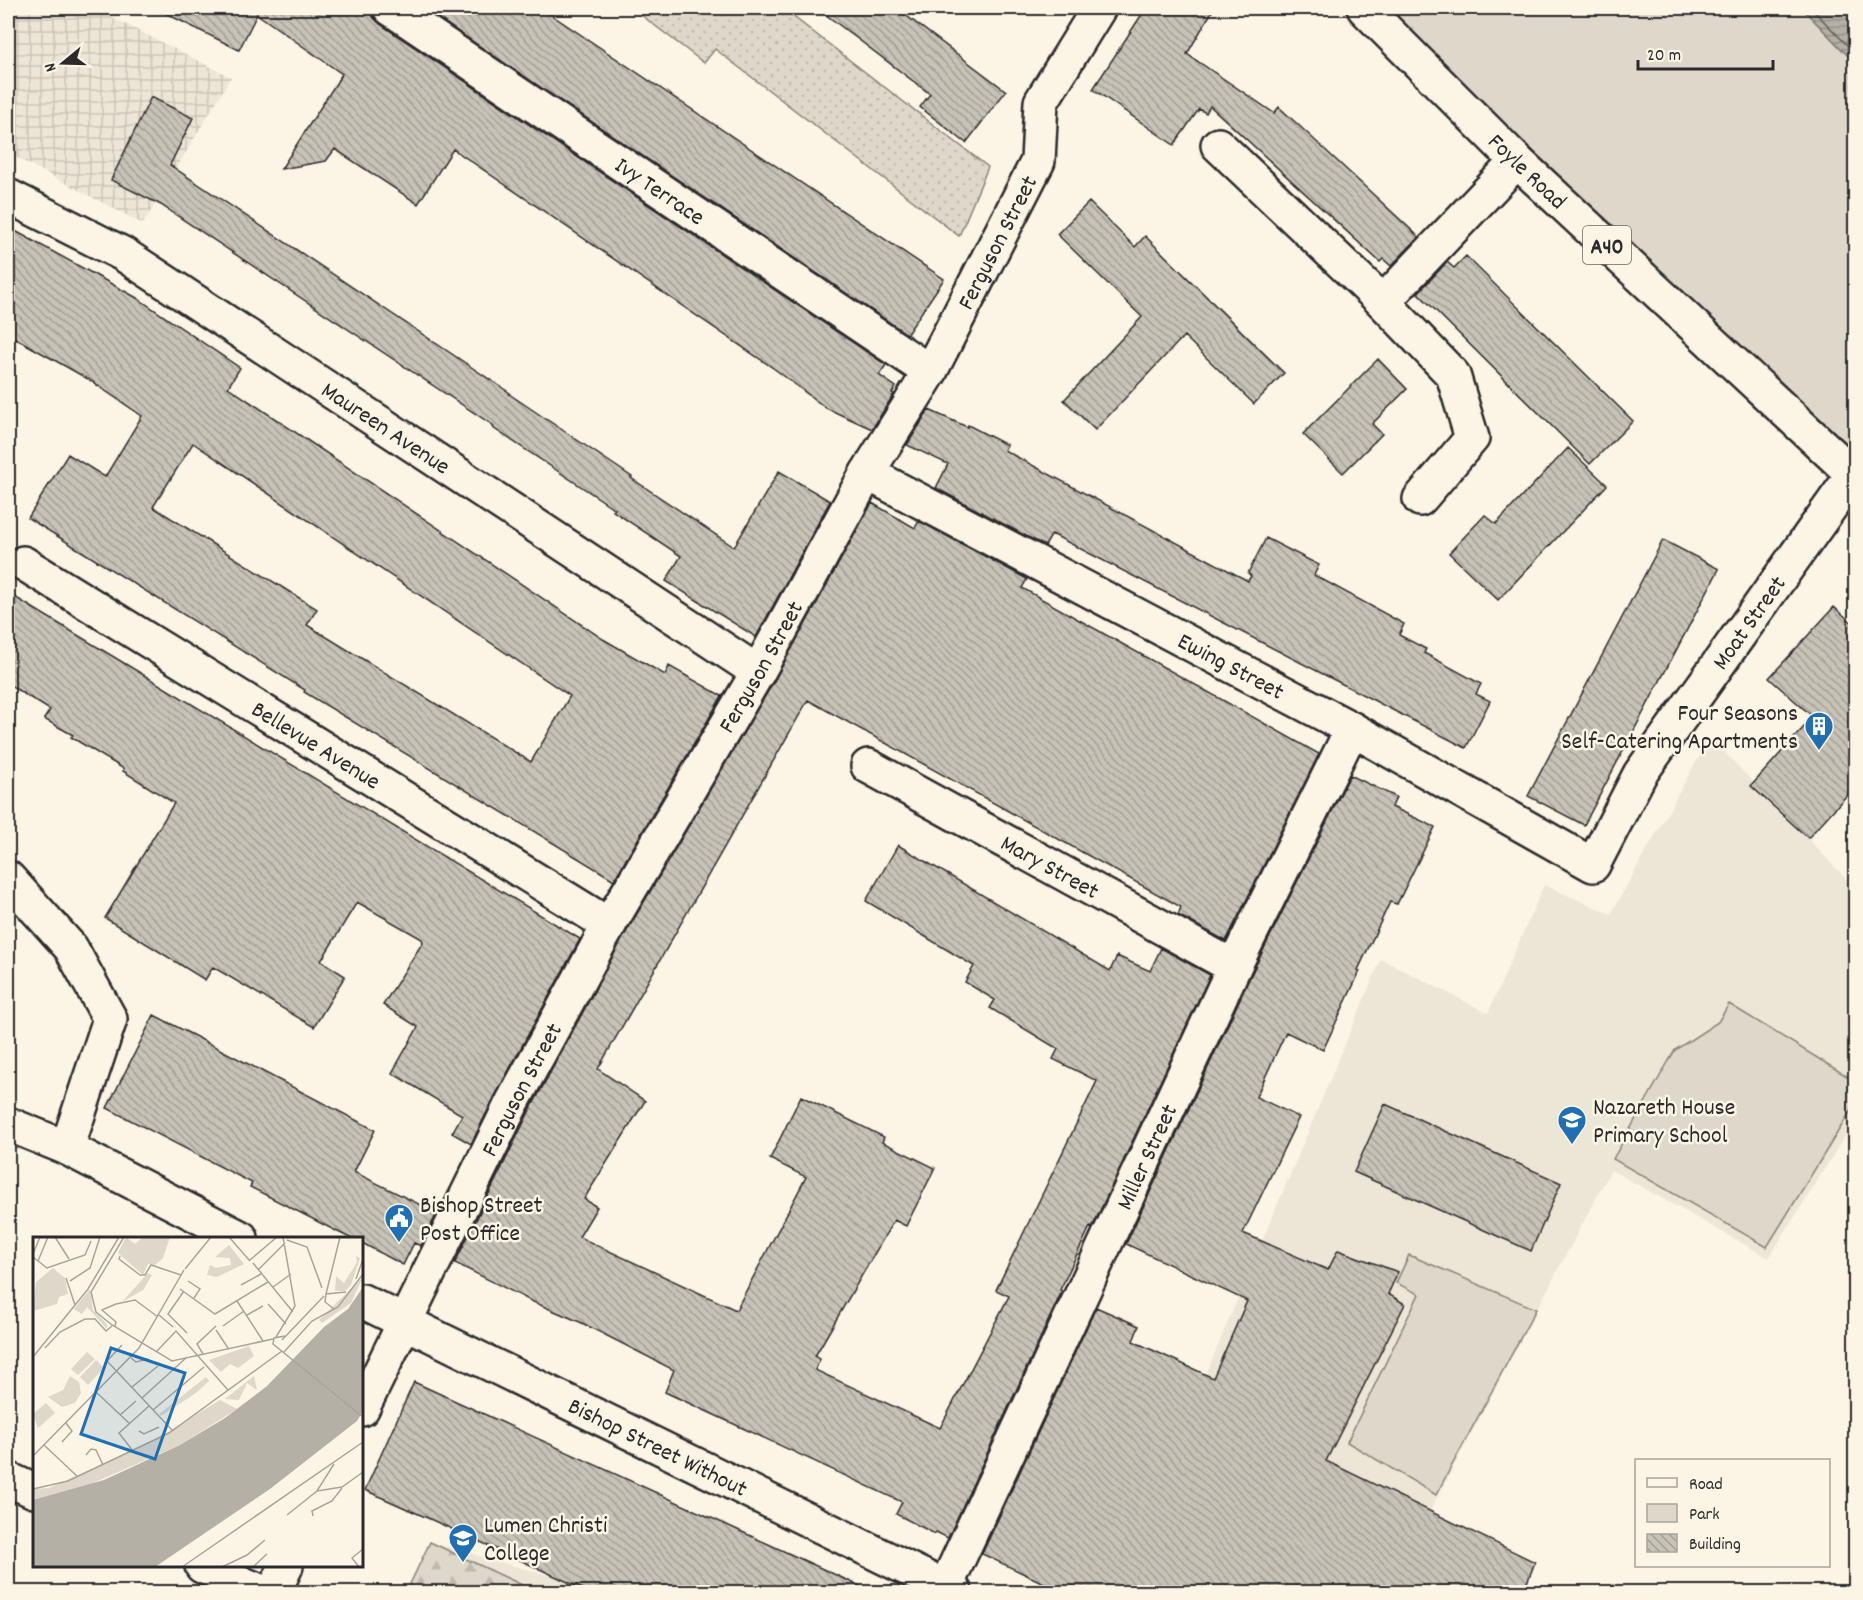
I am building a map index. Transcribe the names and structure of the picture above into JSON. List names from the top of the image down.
{
  "streets": {
    "street": [
      "Foyle Road",
      "Ivy Terrace",
      "Ferguson Street",
      "A40",
      "Maureen Avenue",
      "Moat Street",
      "Ewing Street",
      "Bellevue Avenue",
      "Mary Street",
      "Miller Street",
      "Bishop Street Without"
    ]
  },
  "crossings": [
    ["Foyle Road", "Moat Street"],
    ["Ivy Terrace", "Ferguson Street"],
    ["Ferguson Street", "Maureen Avenue"],
    ["Ferguson Street", "Ewing Street"],
    ["Ferguson Street", "Bellevue Avenue"],
    ["Ferguson Street", "Bishop Street Without"],
    ["Moat Street", "Ewing Street"],
    ["Ewing Street", "Miller Street"],
    ["Mary Street", "Miller Street"],
    ["Miller Street", "Bishop Street Without"]
  ],
  "places": {
    "building": ["Four Seasons Self-Catering Apartments"],
    "school or university": ["Nazareth House Primary School", "Lumen Christi College"],
    "public building": ["Bishop Street Post Office"]
  },
  "legend": ["Road", "Park", "Building"],
  "scale_bar": "20 m",
  "north": "left"
}
